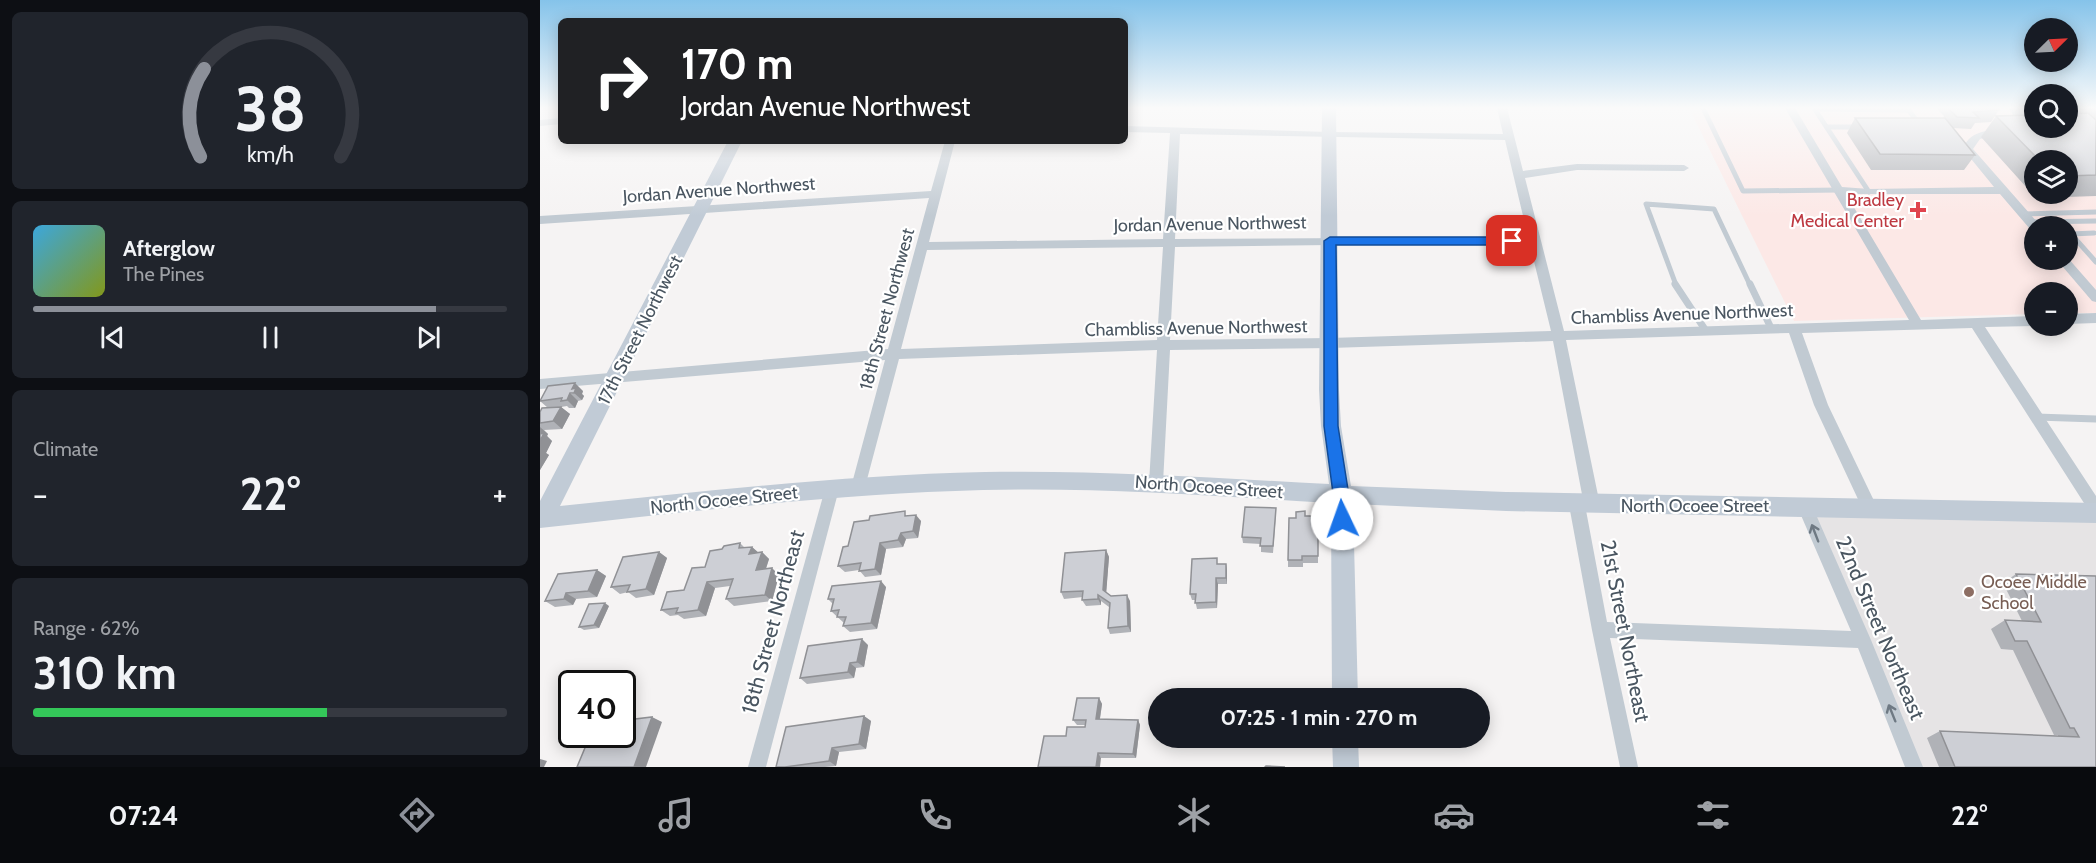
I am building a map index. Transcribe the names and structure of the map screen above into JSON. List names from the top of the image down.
{
  "streets": {
    "street": [
      "Jordan Avenue Northwest",
      "18th Street Northwest",
      "Chambliss Avenue Northwest",
      "17th Street Northwest",
      "North Ocoee Street",
      "18th Street Northeast",
      "22nd Street Northeast",
      "21st Street Northeast"
    ]
  },
  "crossings": [
    ["Jordan Avenue Northwest", "18th Street Northwest"],
    ["Jordan Avenue Northwest", "17th Street Northwest"],
    ["Jordan Avenue Northwest", "21st Street Northeast"],
    ["18th Street Northwest", "Chambliss Avenue Northwest"],
    ["18th Street Northwest", "North Ocoee Street"],
    ["Chambliss Avenue Northwest", "17th Street Northwest"],
    ["Chambliss Avenue Northwest", "21st Street Northeast"],
    ["17th Street Northwest", "North Ocoee Street"],
    ["North Ocoee Street", "18th Street Northeast"],
    ["North Ocoee Street", "22nd Street Northeast"],
    ["North Ocoee Street", "21st Street Northeast"]
  ],
  "one_way": ["22nd Street Northeast"],
  "places": {
    "health": ["Bradley Medical Center"],
    "other": ["Ocoee Middle School"]
  },
  "north": "top right",
  "page": {
    "map_buttons": ["+", "−"],
    "turn": ["170 m", "Jordan Avenue Northwest"],
    "song": ["Afterglow", "The Pines"],
    "tile": [
      "Climate",
      ["Range · 62%", "310 km"]
    ],
    "heat": ["−", "22°", "+"],
    "limit": "40",
    "trip": "07:25 · 1 min · 270 m",
    "tabs": ["07:24", "22°"],
    "gauge": ["38", "km/h"]
  }
}
